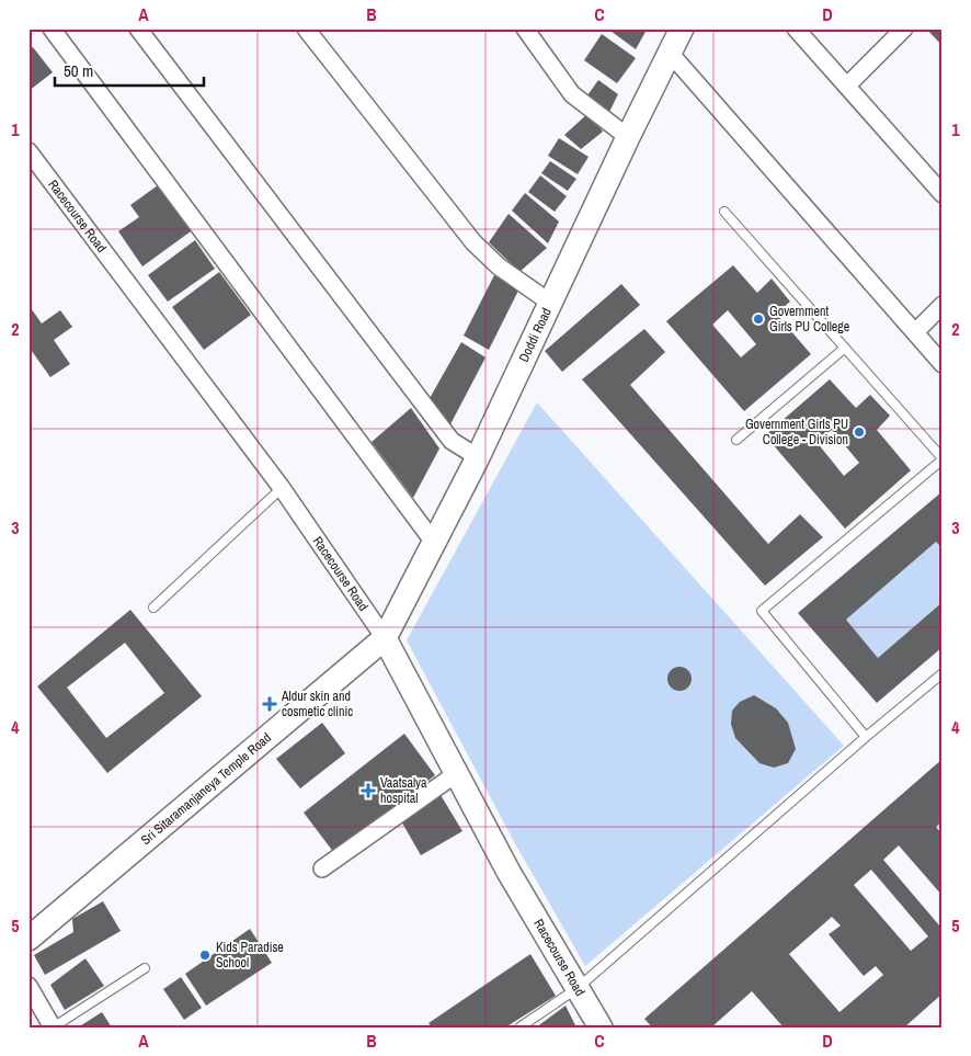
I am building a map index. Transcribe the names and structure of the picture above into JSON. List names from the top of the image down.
{
  "streets": {
    "street": ["Racecourse Road", "Doddi Road", "Sri Sitaramanjaneya Temple Road"]
  },
  "crossings": [
    ["Racecourse Road", "Doddi Road"],
    ["Racecourse Road", "Sri Sitaramanjaneya Temple Road"],
    ["Doddi Road", "Sri Sitaramanjaneya Temple Road"]
  ],
  "places": {
    "other": ["Government Girls PU College", "Government Girls PU College - Division", "Kids Paradise School"],
    "health": ["Aldur skin and cosmetic clinic", "Vaatsalya hospital"]
  },
  "scale_bar": "50 m",
  "grid": {
    "columns": [
      "A",
      "B",
      "C",
      "D"
    ],
    "rows": [
      "1",
      "2",
      "3",
      "4",
      "5"
    ]
  }
}
